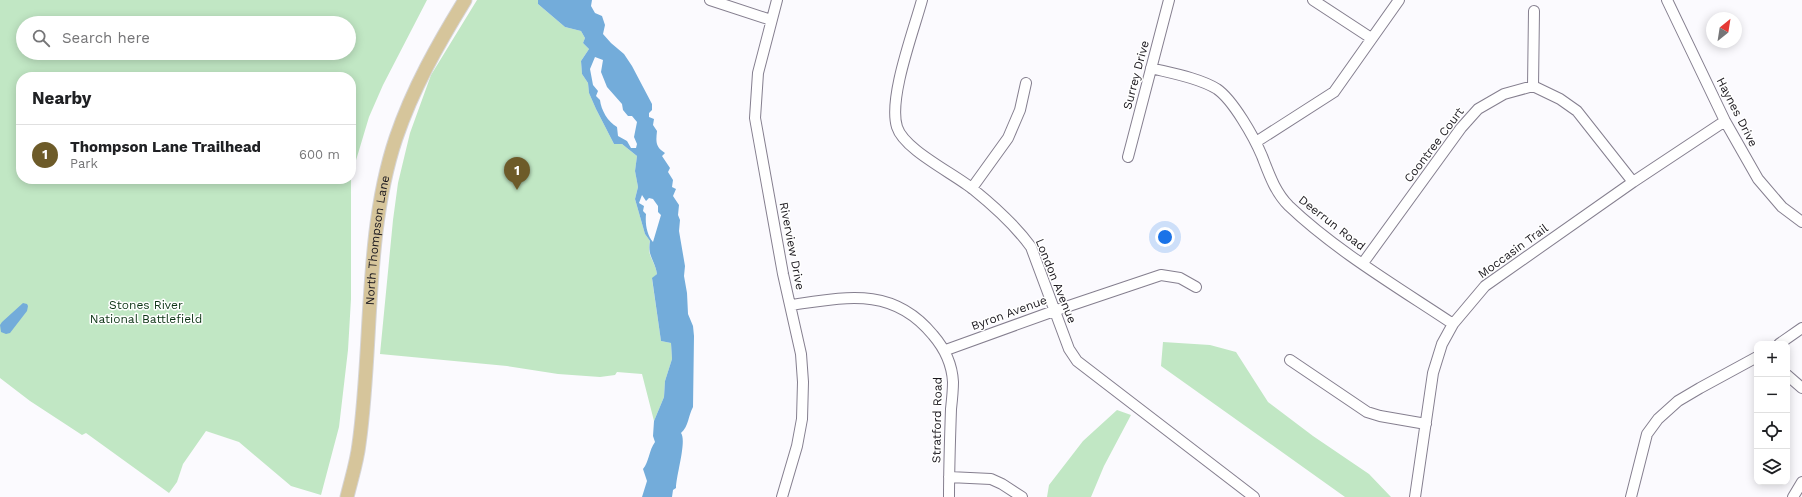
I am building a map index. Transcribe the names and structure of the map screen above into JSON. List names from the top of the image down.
{
  "streets": {
    "main road": ["North Thompson Lane"],
    "street": [
      "Surrey Drive",
      "Haynes Drive",
      "Coontree Court",
      "Deerrun Road",
      "Riverview Drive",
      "Moccasin Trail",
      "London Avenue",
      "Byron Avenue",
      "Stratford Road"
    ]
  },
  "crossings": [
    ["Surrey Drive", "Deerrun Road"],
    ["Haynes Drive", "Moccasin Trail"],
    ["Coontree Court", "Deerrun Road"],
    ["Deerrun Road", "Moccasin Trail"],
    ["Riverview Drive", "Stratford Road"],
    ["London Avenue", "Byron Avenue"],
    ["Byron Avenue", "Stratford Road"]
  ],
  "parks": ["Stones River National Battlefield"],
  "north": "top right",
  "page": {
    "search": "Search here",
    "heading": "Nearby",
    "list": [
      {
        "mark": "1",
        "name": "Thompson Lane Trailhead",
        "note": "Park",
        "value": "600 m"
      }
    ],
    "pins": "1",
    "map_buttons": ["+", "−"]
  }
}
